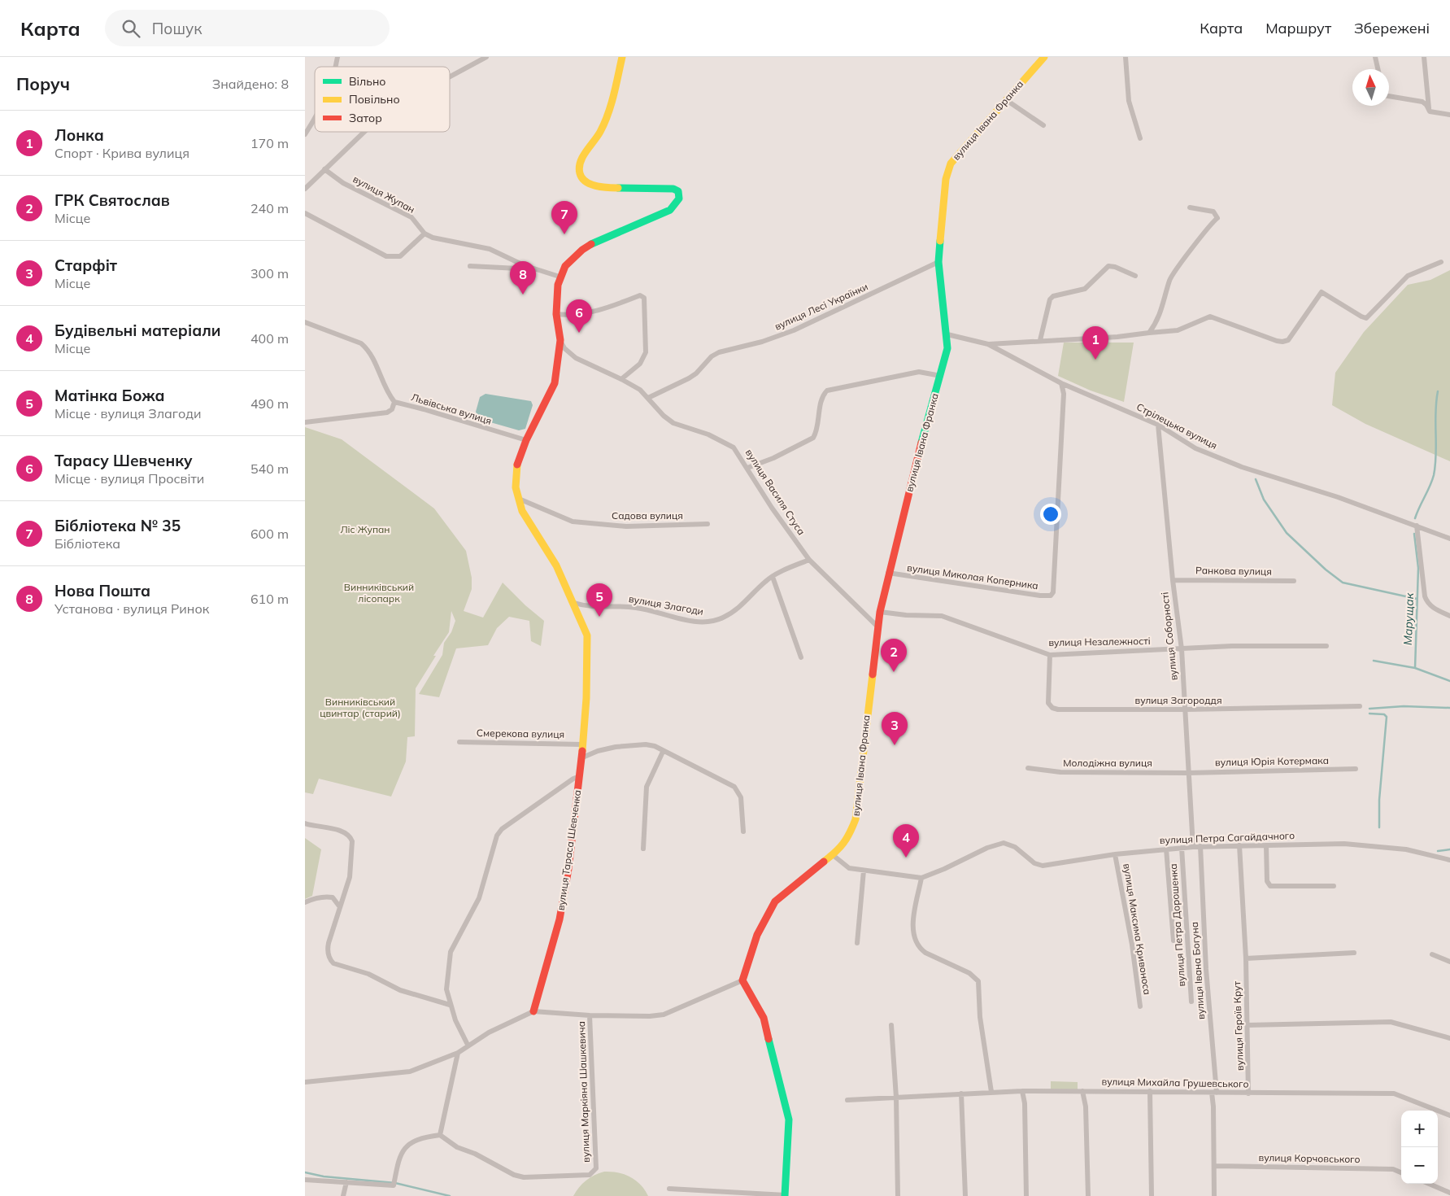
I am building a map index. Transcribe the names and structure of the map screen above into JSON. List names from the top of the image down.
{
  "streets": {
    "street": [
      "вулиця Івана Франка",
      "вулиця Жупан",
      "вулиця Лесі Українки",
      "Львівська вулиця",
      "Стрілецька вулиця",
      "вулиця Василя Стуса",
      "Садова вулиця",
      "Ранкова вулиця",
      "вулиця Миколая Коперника",
      "вулиця Злагоди",
      "вулиця Соборності",
      "вулиця Незалежності",
      "вулиця Загороддя",
      "Смерекова вулиця",
      "вулиця Юрія Котермака",
      "Молодіжна вулиця",
      "вулиця Петра Сагайдачного",
      "вулиця Тараса Шевченка",
      "вулиця Петра Дорошенка",
      "вулиця Максима Кривоноса",
      "вулиця Івана Богуна",
      "вулиця Героїв Крут",
      "вулиця Михайла Грушевського",
      "вулиця Маркіяна Шашкевича",
      "вулиця Корчовського"
    ]
  },
  "crossings": [
    ["вулиця Івана Франка", "вулиця Лесі Українки"],
    ["вулиця Івана Франка", "Стрілецька вулиця"],
    ["вулиця Івана Франка", "вулиця Василя Стуса"],
    ["вулиця Івана Франка", "вулиця Миколая Коперника"],
    ["вулиця Івана Франка", "вулиця Незалежності"],
    ["вулиця Жупан", "вулиця Тараса Шевченка"],
    ["вулиця Лесі Українки", "вулиця Василя Стуса"],
    ["Львівська вулиця", "вулиця Тараса Шевченка"],
    ["Стрілецька вулиця", "вулиця Миколая Коперника"],
    ["Стрілецька вулиця", "вулиця Соборності"],
    ["вулиця Василя Стуса", "вулиця Злагоди"],
    ["вулиця Василя Стуса", "вулиця Тараса Шевченка"],
    ["Садова вулиця", "вулиця Тараса Шевченка"],
    ["Ранкова вулиця", "вулиця Соборності"],
    ["вулиця Злагоди", "вулиця Тараса Шевченка"],
    ["вулиця Соборності", "вулиця Незалежності"],
    ["вулиця Соборності", "вулиця Загороддя"],
    ["вулиця Соборності", "вулиця Юрія Котермака"],
    ["вулиця Соборності", "Молодіжна вулиця"],
    ["вулиця Соборності", "вулиця Петра Сагайдачного"],
    ["вулиця Незалежності", "вулиця Загороддя"],
    ["Смерекова вулиця", "вулиця Тараса Шевченка"],
    ["вулиця Юрія Котермака", "Молодіжна вулиця"],
    ["вулиця Петра Сагайдачного", "вулиця Петра Дорошенка"],
    ["вулиця Петра Сагайдачного", "вулиця Максима Кривоноса"],
    ["вулиця Петра Сагайдачного", "вулиця Івана Богуна"],
    ["вулиця Петра Сагайдачного", "вулиця Героїв Крут"],
    ["вулиця Івана Богуна", "вулиця Михайла Грушевського"],
    ["вулиця Івана Богуна", "вулиця Корчовського"],
    ["вулиця Героїв Крут", "вулиця Михайла Грушевського"]
  ],
  "water": ["Марущак"],
  "parks": ["Ліс Жупан", "Винниківський лісопарк", "Винниківський цвинтар (старий)"],
  "legend": ["Вільно", "Повільно", "Затор"],
  "north": "top",
  "page": {
    "header": "Карта",
    "search": "Пошук",
    "nav": ["Карта", "Маршрут", "Збережені"],
    "heading": ["Поруч", "Знайдено: 8"],
    "list": [
      {
        "mark": "1",
        "name": "Лонка",
        "note": "Спорт · Крива вулиця",
        "value": "170 m"
      },
      {
        "mark": "2",
        "name": "ГРК Святослав",
        "note": "Місце",
        "value": "240 m"
      },
      {
        "mark": "3",
        "name": "Старфіт",
        "note": "Місце",
        "value": "300 m"
      },
      {
        "mark": "4",
        "name": "Будівельні матеріали",
        "note": "Місце",
        "value": "400 m"
      },
      {
        "mark": "5",
        "name": "Матінка Божа",
        "note": "Місце · вулиця Злагоди",
        "value": "490 m"
      },
      {
        "mark": "6",
        "name": "Тарасу Шевченку",
        "note": "Місце · вулиця Просвіти",
        "value": "540 m"
      },
      {
        "mark": "7",
        "name": "Бібліотека № 35",
        "note": "Бібліотека",
        "value": "600 m"
      },
      {
        "mark": "8",
        "name": "Нова Пошта",
        "note": "Установа · вулиця Ринок",
        "value": "610 m"
      }
    ],
    "pins": [
      "7",
      "8",
      "6",
      "1",
      "5",
      "2",
      "3",
      "4"
    ],
    "map_buttons": ["+", "−"]
  }
}
